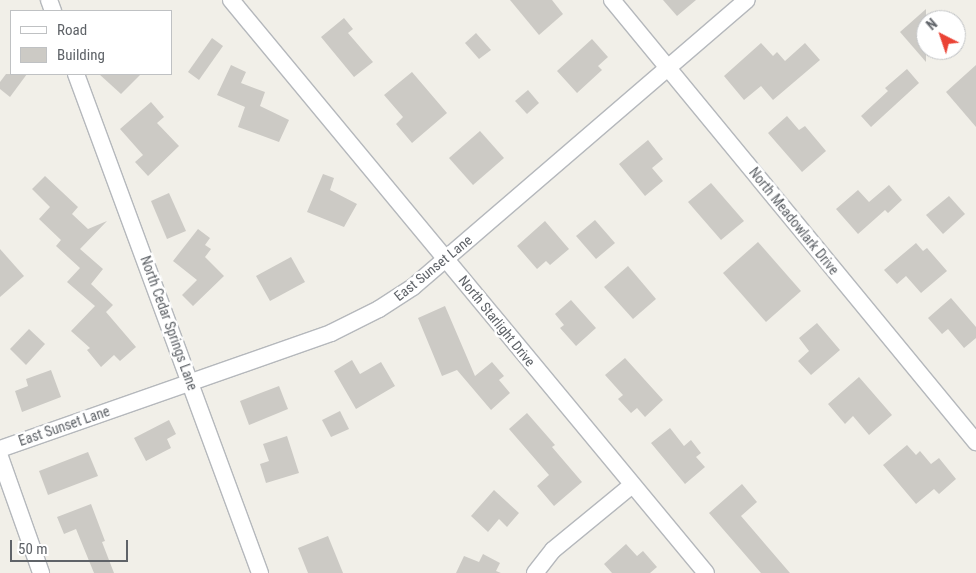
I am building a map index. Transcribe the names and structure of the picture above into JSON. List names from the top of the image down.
{
  "streets": {
    "street": [
      "North Meadowlark Drive",
      "East Sunset Lane",
      "North Starlight Drive",
      "North Cedar Springs Lane"
    ]
  },
  "crossings": [
    ["North Meadowlark Drive", "East Sunset Lane"],
    ["East Sunset Lane", "North Starlight Drive"],
    ["East Sunset Lane", "North Cedar Springs Lane"]
  ],
  "legend": ["Road", "Building"],
  "scale_bar": "50 m",
  "north": "top left"
}
